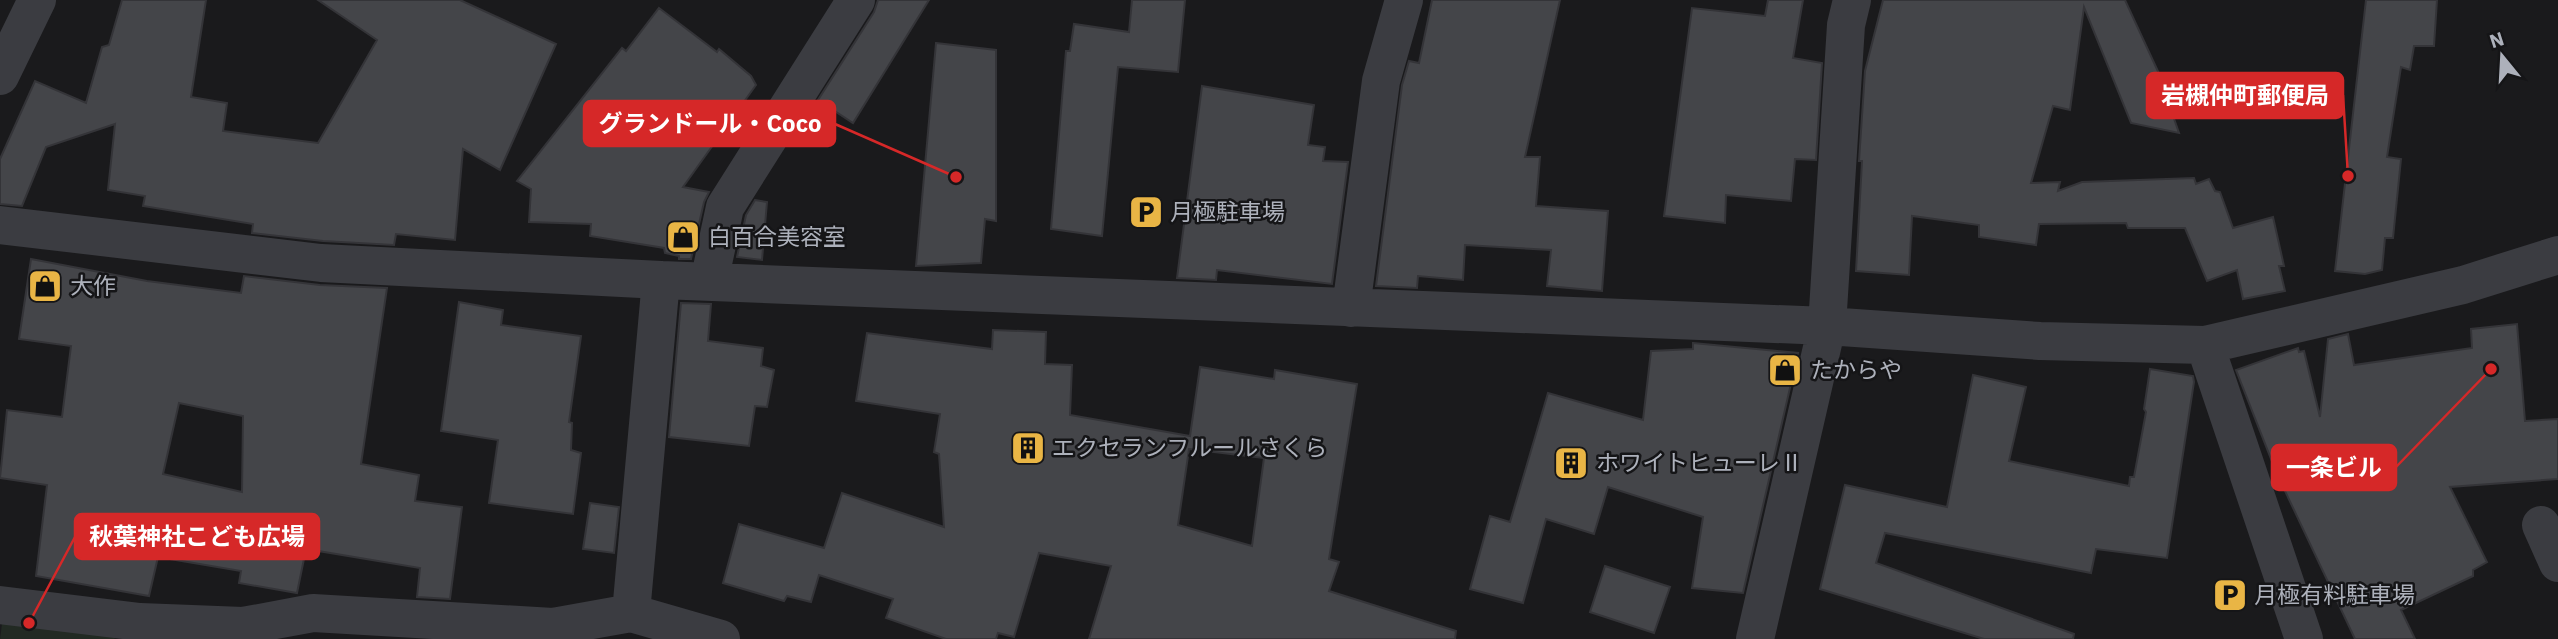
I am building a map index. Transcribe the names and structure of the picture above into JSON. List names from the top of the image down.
{
  "places": {
    "other": [
      "岩槻仲町郵便局",
      "グランドール・Coco",
      "一条ビル",
      "秋葉神社こども広場"
    ],
    "parking": ["月極駐車場", "月極有料駐車場"],
    "shop": ["白百合美容室", "大作", "たからや"],
    "building": ["エクセランフルールさくら", "ホワイトヒューレⅡ"]
  },
  "north": "top"
}
